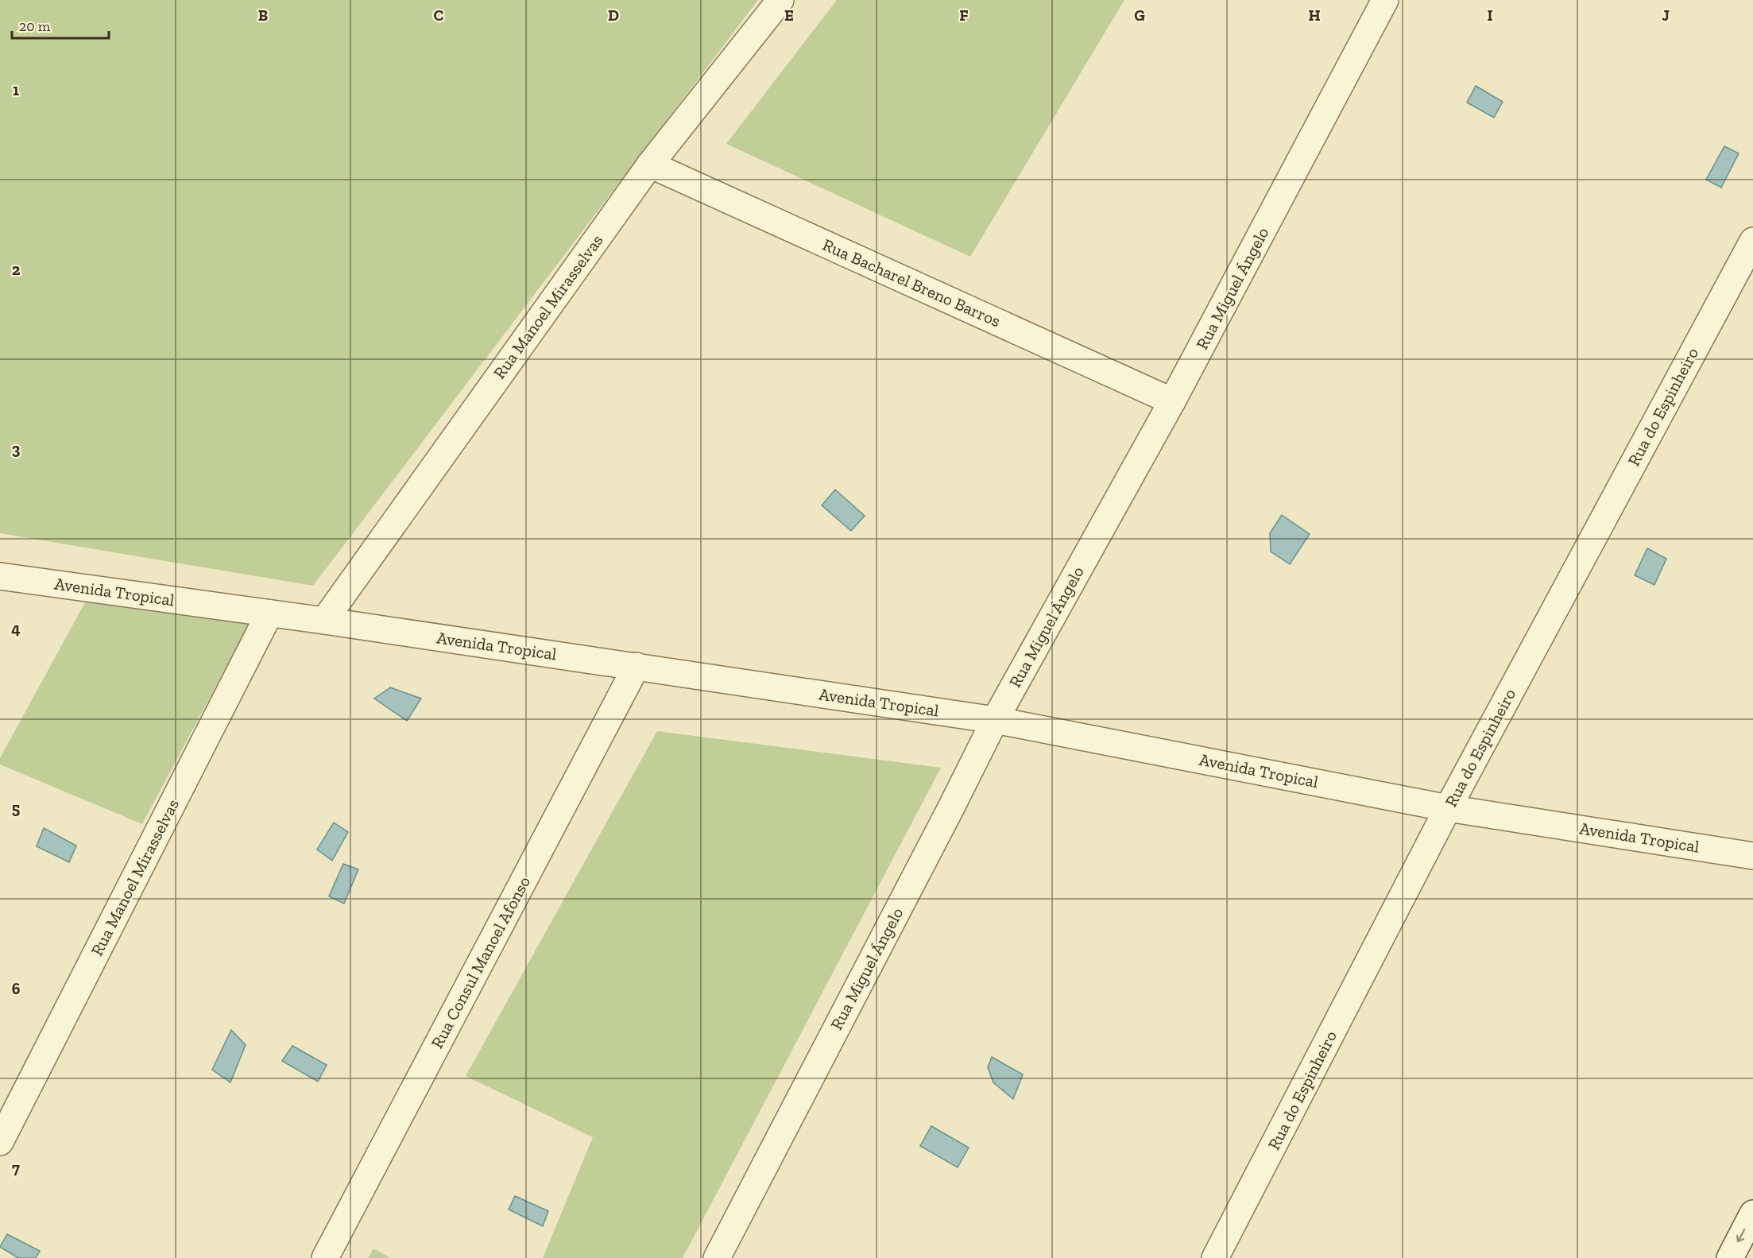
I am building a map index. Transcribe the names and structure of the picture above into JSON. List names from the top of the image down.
{
  "streets": {
    "street": [
      "Rua Bacharel Breno Barros",
      "Rua Miguel Ángelo",
      "Rua Manoel Mirasselvas",
      "Rua do Espinheiro",
      "Avenida Tropical",
      "Rua Consul Manoel Afonso"
    ]
  },
  "crossings": [
    ["Rua Bacharel Breno Barros", "Rua Miguel Ángelo"],
    ["Rua Bacharel Breno Barros", "Rua Manoel Mirasselvas"],
    ["Rua Miguel Ángelo", "Avenida Tropical"],
    ["Rua Manoel Mirasselvas", "Avenida Tropical"],
    ["Rua do Espinheiro", "Avenida Tropical"],
    ["Avenida Tropical", "Rua Consul Manoel Afonso"]
  ],
  "scale_bar": "20 m",
  "grid": {
    "columns": [
      "B",
      "C",
      "D",
      "E",
      "F",
      "G",
      "H",
      "I",
      "J"
    ],
    "rows": [
      "1",
      "2",
      "3",
      "4",
      "5",
      "6",
      "7"
    ]
  }
}
